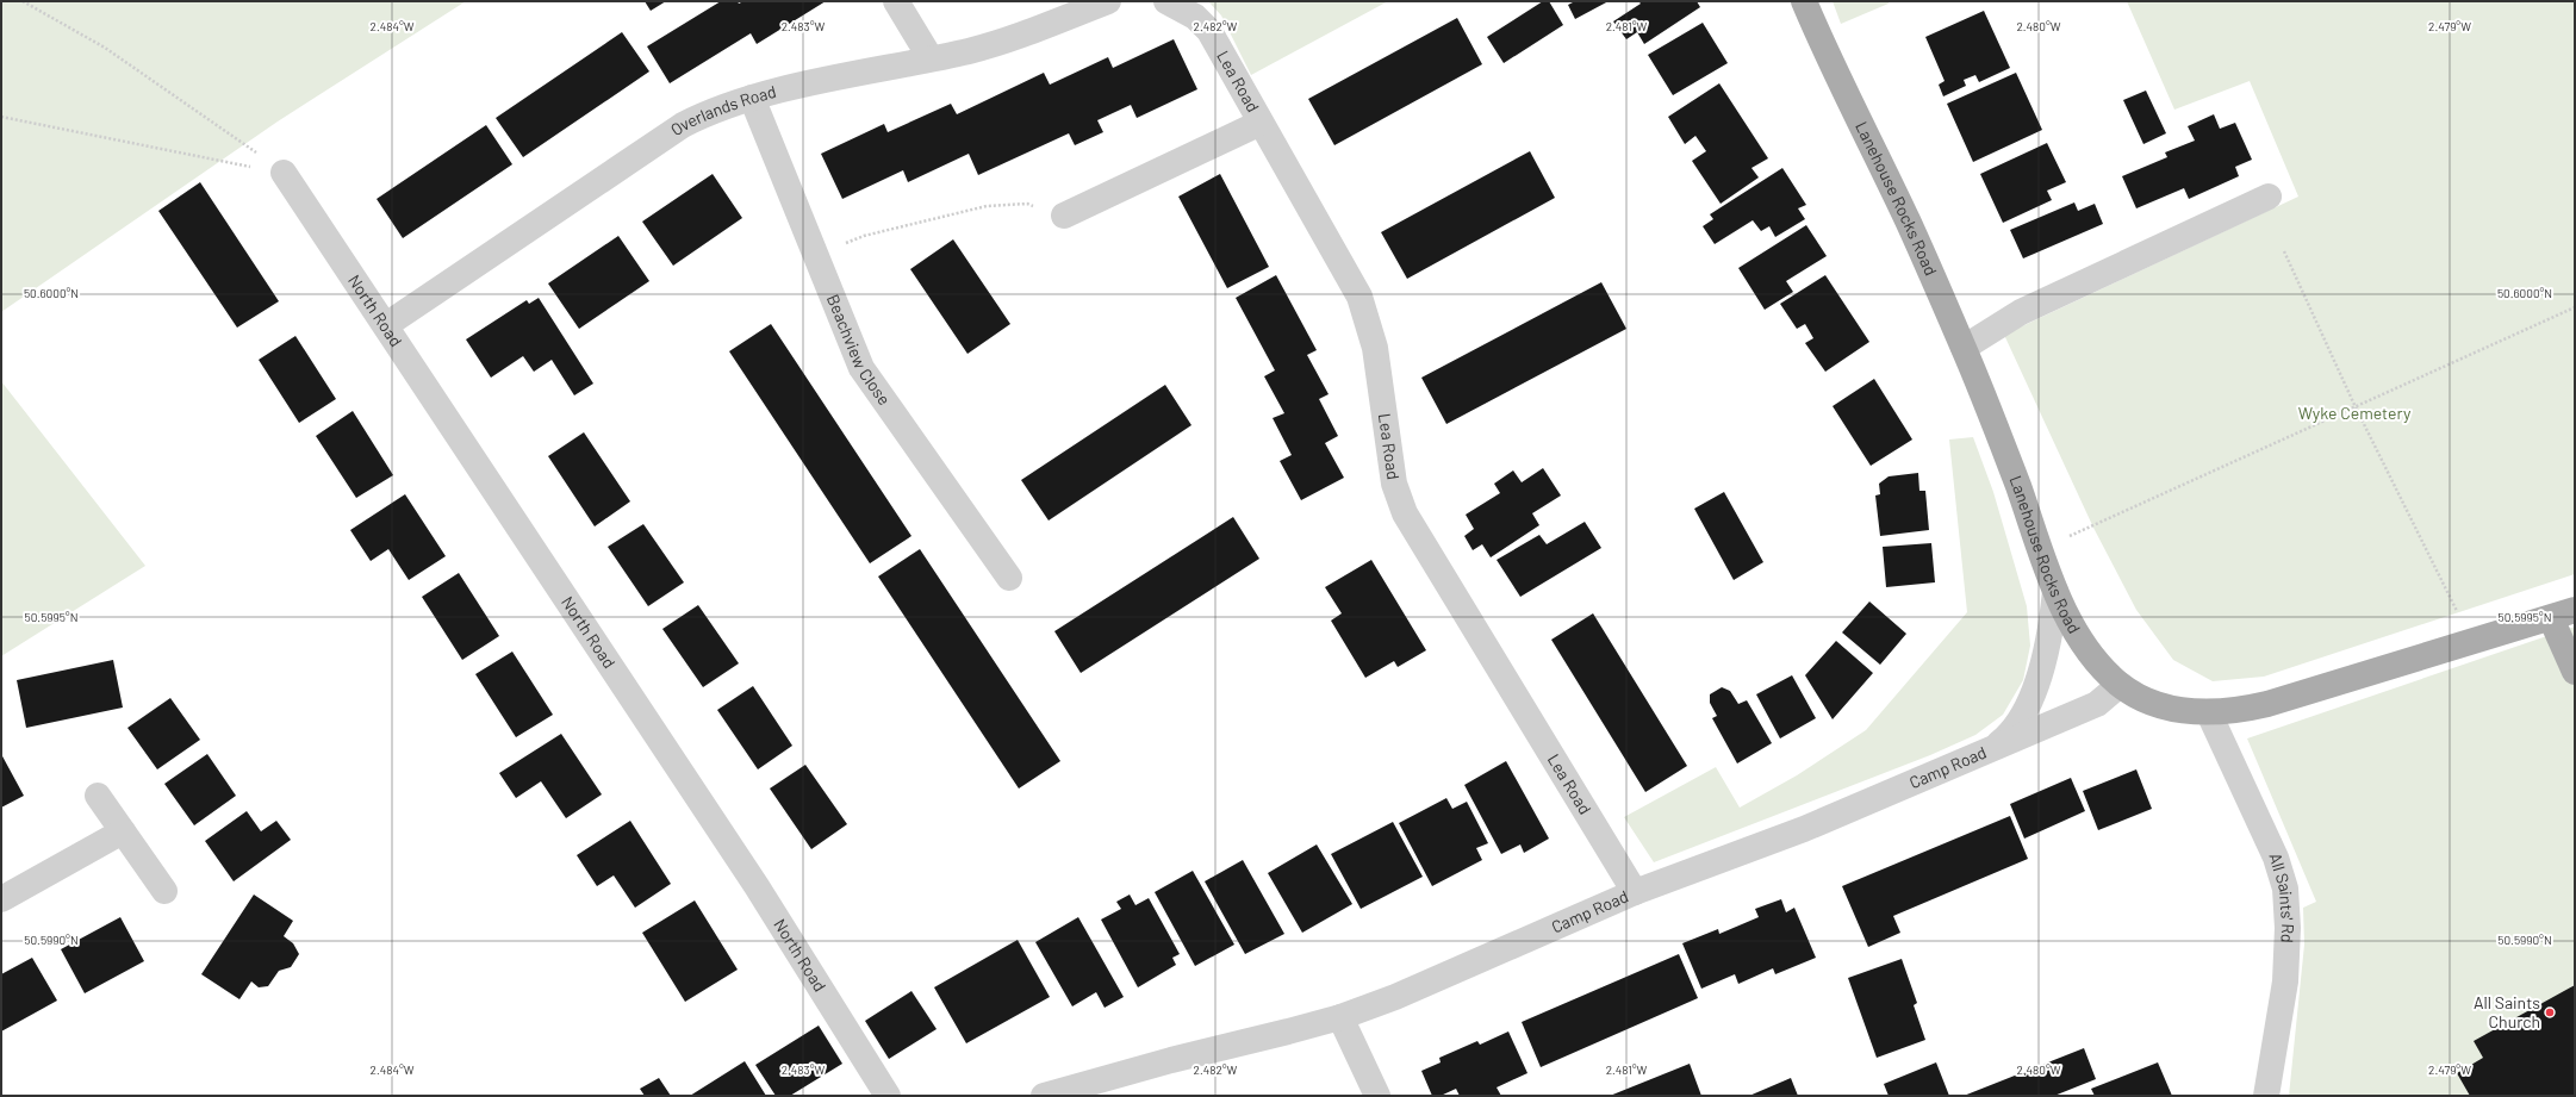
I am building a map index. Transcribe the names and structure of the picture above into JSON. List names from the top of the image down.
{
  "streets": {
    "main road": ["Lanehouse Rocks Road"],
    "street": [
      "Lea Road",
      "Overlands Road",
      "North Road",
      "Beachview Close",
      "Camp Road",
      "All Saints' Rd"
    ]
  },
  "crossings": [
    ["Lea Road", "Camp Road"],
    ["Overlands Road", "North Road"],
    ["Overlands Road", "Beachview Close"],
    ["Lanehouse Rocks Road", "Camp Road"],
    ["Lanehouse Rocks Road", "All Saints' Rd"]
  ],
  "parks": ["Wyke Cemetery"],
  "places": ["All Saints Church"],
  "coordinates": [
    "2.484°W",
    "2.483°W",
    "2.482°W",
    "2.481°W",
    "2.480°W",
    "2.479°W",
    "50.6000°N",
    "50.5995°N",
    "50.5990°N"
  ]
}
